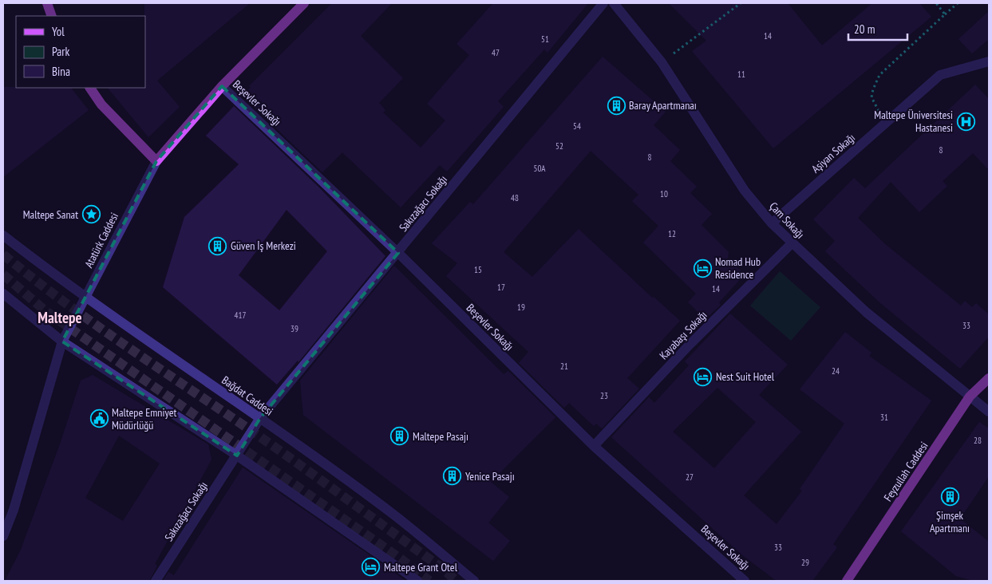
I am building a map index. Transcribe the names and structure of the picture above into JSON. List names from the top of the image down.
{
  "streets": {
    "main road": ["Atatürk Caddesi", "Feyzullah Caddesi"],
    "street": [
      "Beşevler Sokağı",
      "Aşiyan Sokağı",
      "Sakızağacı Sokağı",
      "Çam Sokağı",
      "Kayabaşı Sokağı",
      "Bağdat Caddesi"
    ]
  },
  "crossings": [
    ["Beşevler Sokağı", "Sakızağacı Sokağı"],
    ["Beşevler Sokağı", "Atatürk Caddesi"],
    ["Beşevler Sokağı", "Kayabaşı Sokağı"],
    ["Aşiyan Sokağı", "Çam Sokağı"],
    ["Sakızağacı Sokağı", "Bağdat Caddesi"],
    ["Çam Sokağı", "Kayabaşı Sokağı"],
    ["Çam Sokağı", "Feyzullah Caddesi"],
    ["Atatürk Caddesi", "Bağdat Caddesi"]
  ],
  "districts": ["Maltepe"],
  "places": {
    "building": [
      "Baray Apartmanaı",
      "Güven İş Merkezi",
      "Maltepe Pasajı",
      "Yenice Pasajı",
      "Şimşek Apartmanı"
    ],
    "hospital": ["Maltepe Üniversitesi Hastanesi"],
    "place": ["Maltepe Sanat"],
    "hotel": ["Nomad Hub Residence", "Nest Suit Hotel", "Maltepe Grant Otel"],
    "public building": ["Maltepe Emniyet Müdürlüğü"]
  },
  "house_numbers": [
    "14",
    "51",
    "47",
    "11",
    "54",
    "52",
    "8",
    "8",
    "50A",
    "10",
    "48",
    "12",
    "15",
    "17",
    "14",
    "19",
    "417",
    "33",
    "39",
    "21",
    "24",
    "23",
    "31",
    "28",
    "27",
    "33",
    "29"
  ],
  "legend": ["Yol", "Park", "Bina"],
  "scale_bar": "20 m"
}
